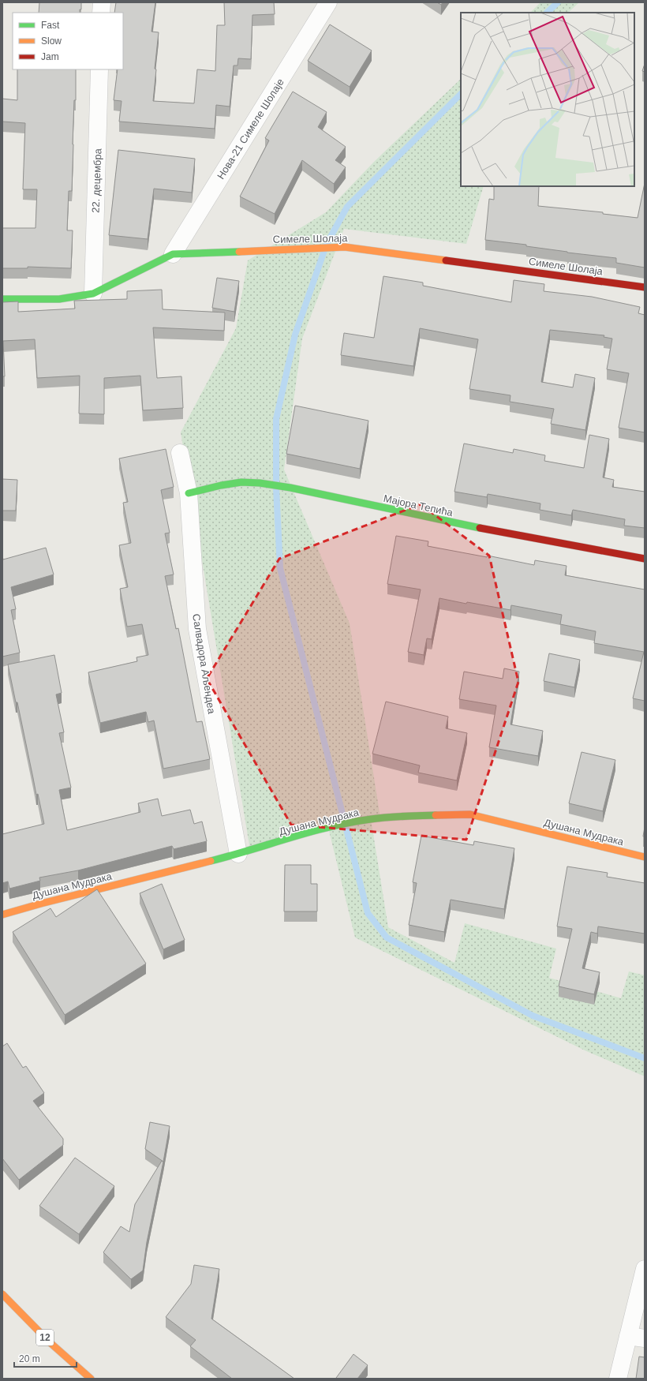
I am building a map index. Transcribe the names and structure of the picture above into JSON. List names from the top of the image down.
{
  "streets": {
    "street": [
      "Нова-21 Симеле Шолаје",
      "22. децембра",
      "Симеле Шолаја",
      "Мајора Тепића",
      "Салвадора Аљендеа",
      "Душана Мудрака",
      "12"
    ]
  },
  "crossings": [
    ["Нова-21 Симеле Шолаје", "Симеле Шолаја"],
    ["22. децембра", "Симеле Шолаја"],
    ["Мајора Тепића", "Салвадора Аљендеа"],
    ["Салвадора Аљендеа", "Душана Мудрака"]
  ],
  "legend": ["Fast", "Slow", "Jam"],
  "scale_bar": "20 m"
}
